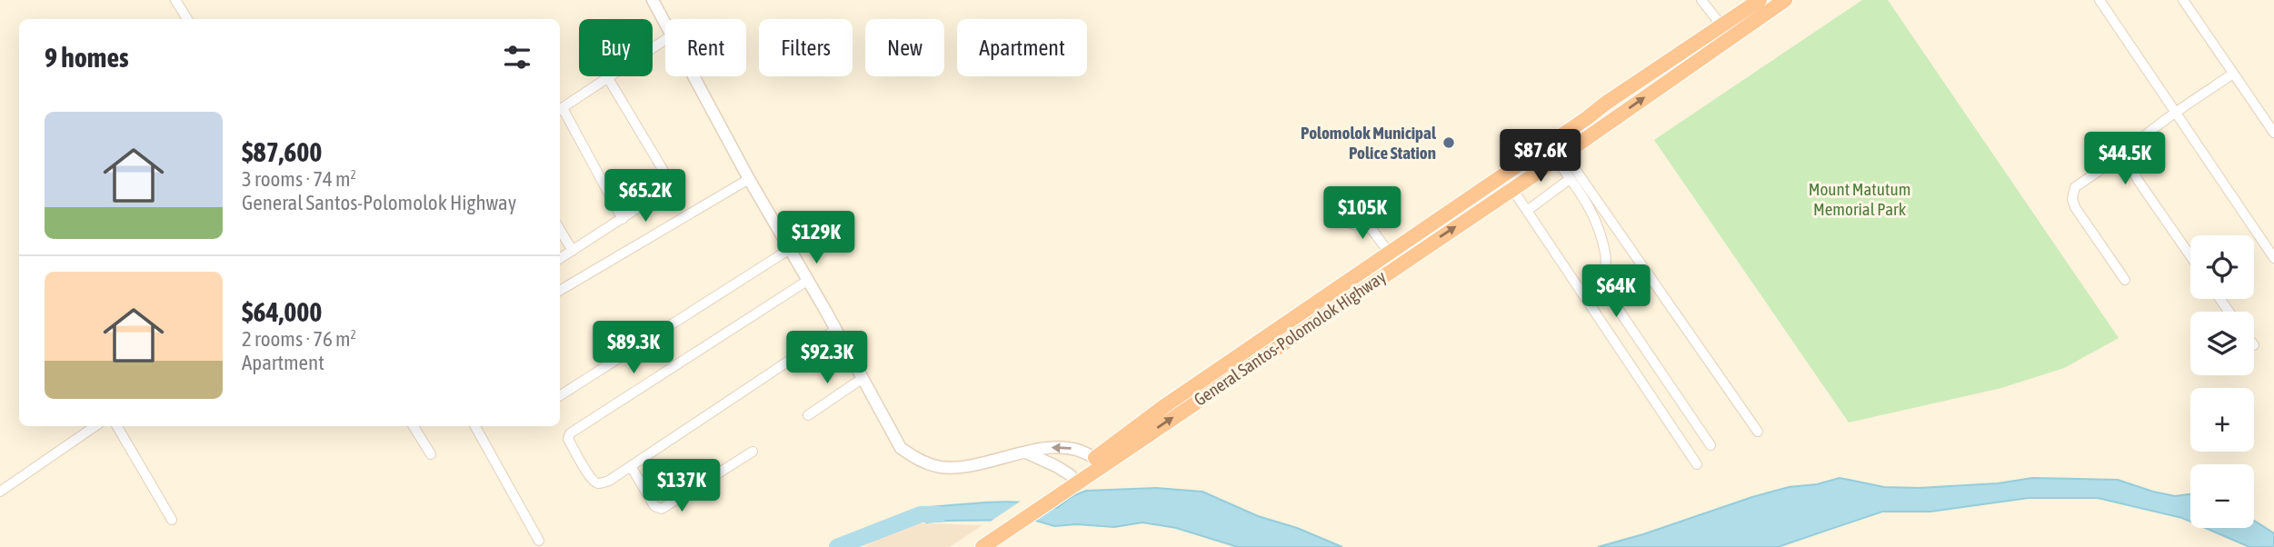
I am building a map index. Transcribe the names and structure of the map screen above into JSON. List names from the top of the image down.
{
  "streets": {
    "highway": ["General Santos-Polomolok Highway"]
  },
  "parks": ["Mount Matutum Memorial Park"],
  "places": ["Polomolok Municipal Police Station"],
  "page": {
    "chip": [
      "Buy",
      "Rent",
      "Filters",
      "New",
      "Apartment"
    ],
    "heading": "9 homes",
    "list": [
      {
        "name": "$87,600",
        "note": "3 rooms · 74 m² · General Santos-Polomolok Highway"
      },
      {
        "name": "$64,000",
        "note": "2 rooms · 76 m² · Apartment"
      }
    ],
    "price": [
      "$87.6K",
      "$44.5K",
      "$65.2K",
      "$105K",
      "$129K",
      "$64K",
      "$89.3K",
      "$92.3K",
      "$137K"
    ],
    "map_buttons": ["+", "−"]
  }
}
